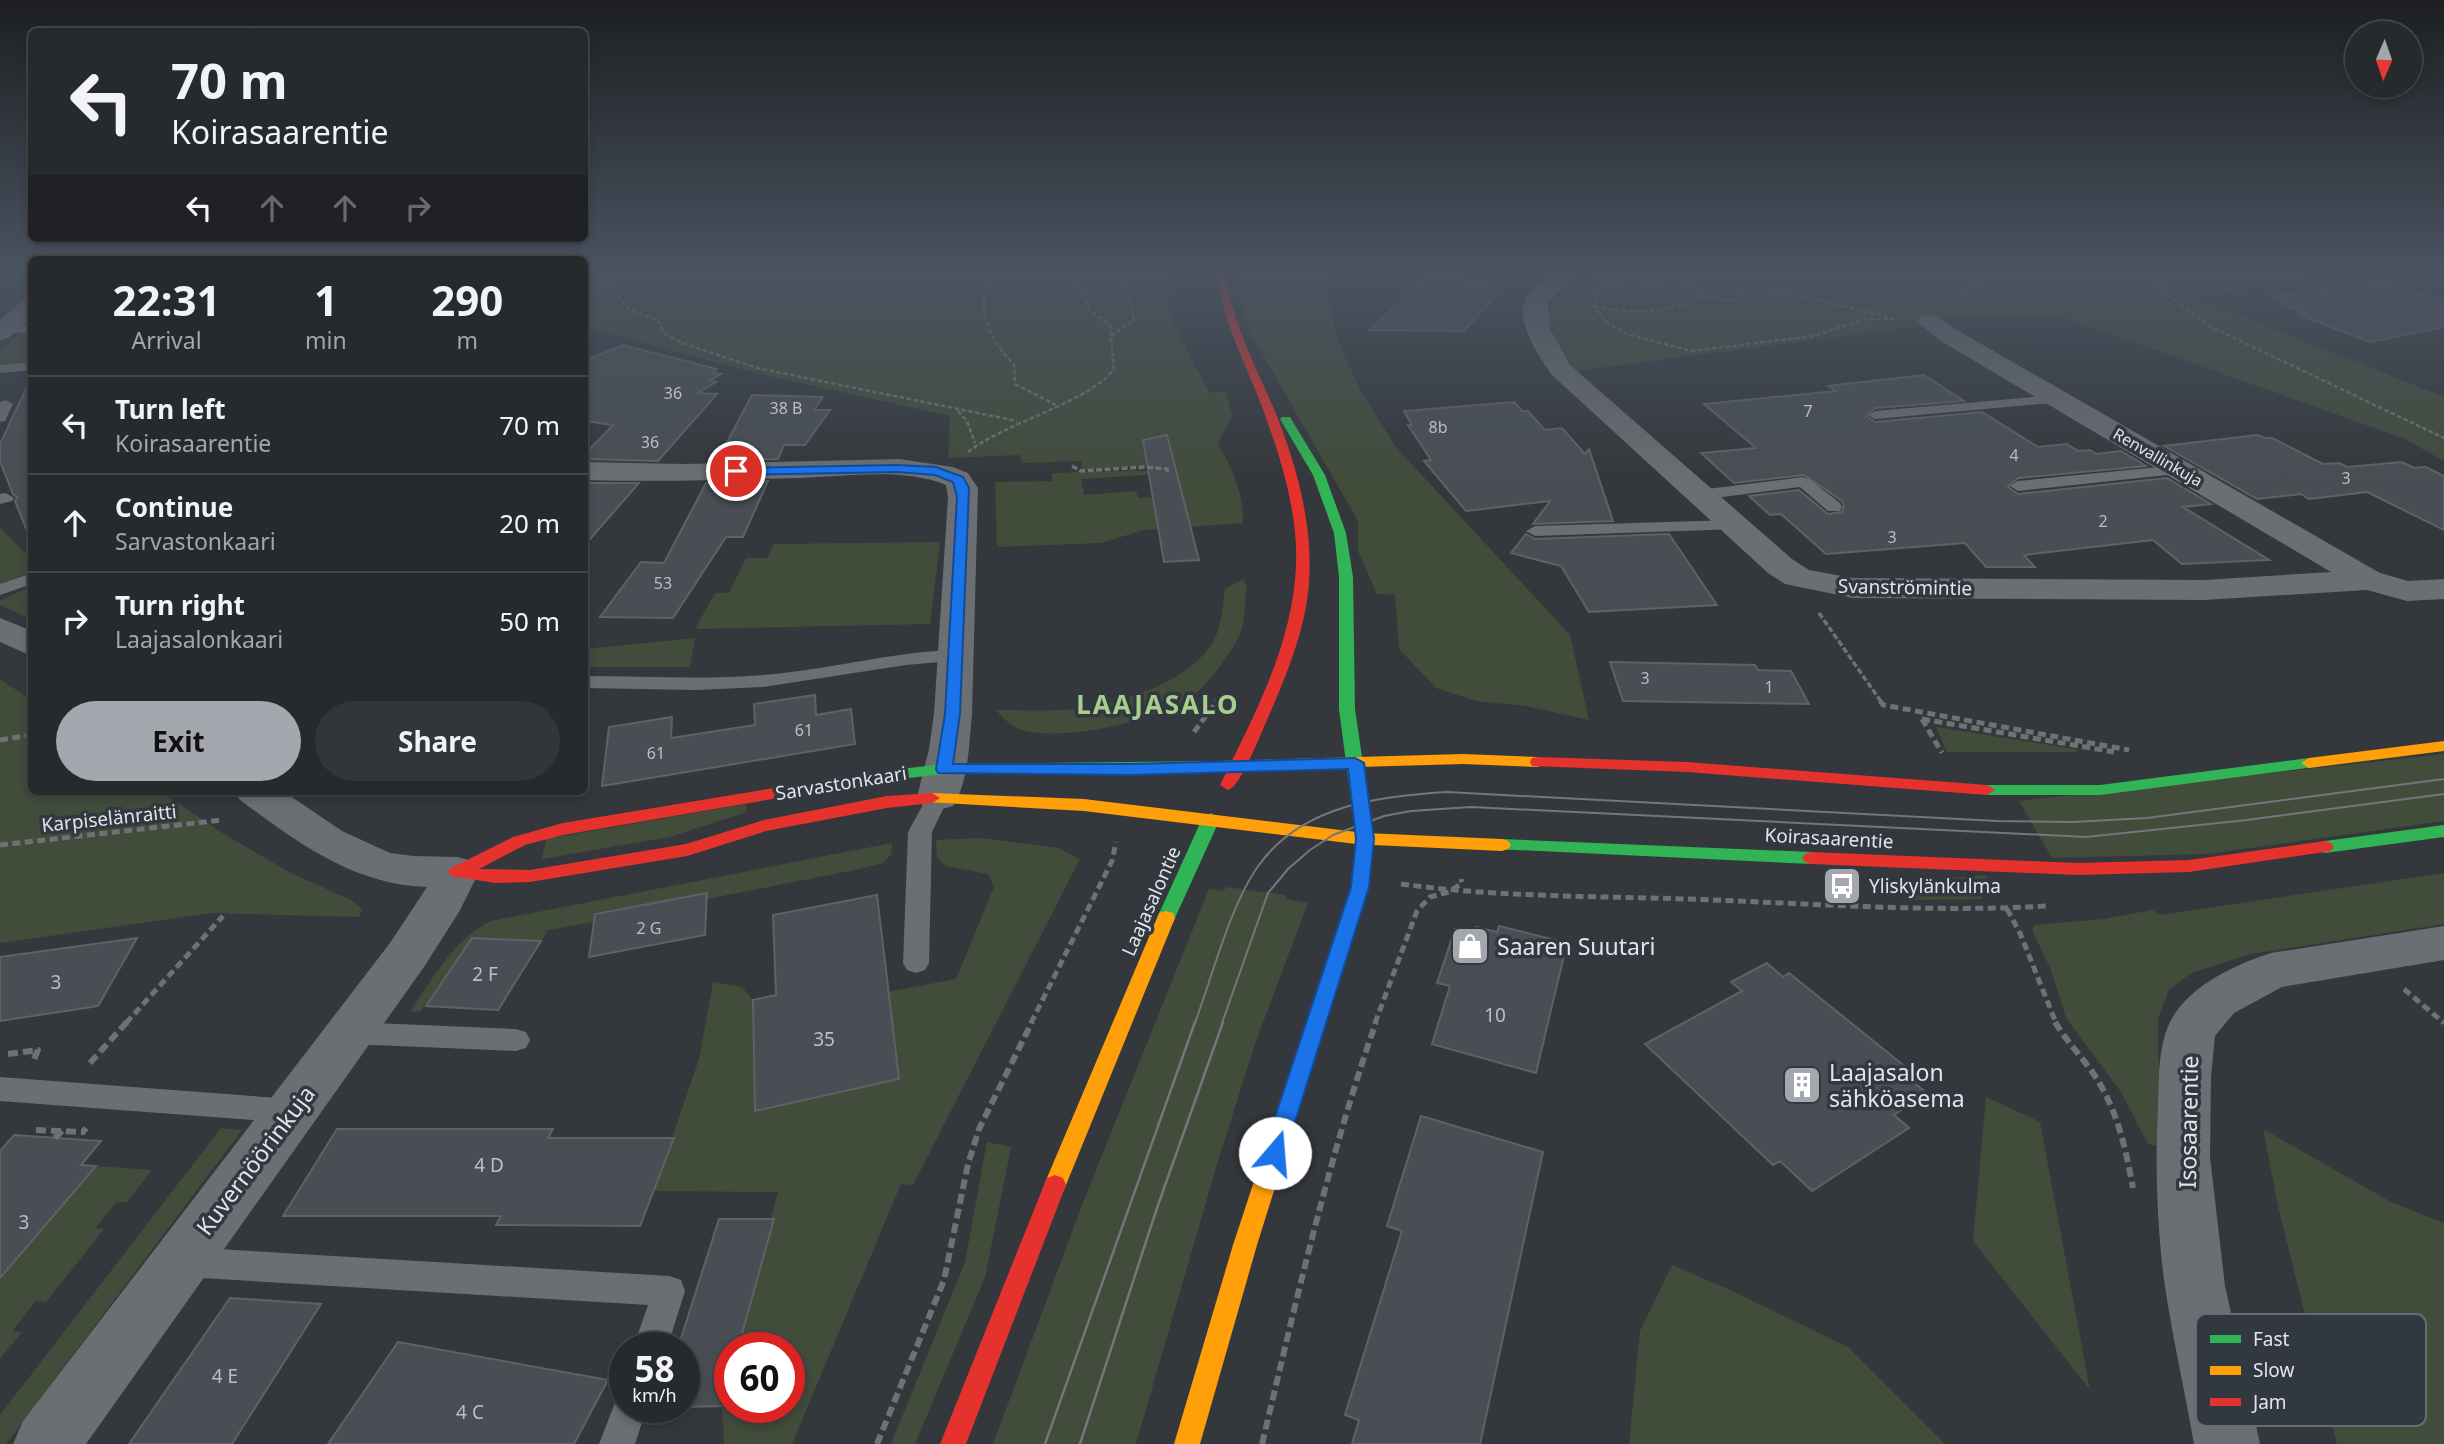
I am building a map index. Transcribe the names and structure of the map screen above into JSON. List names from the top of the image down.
{
  "streets": {
    "main road": ["Sarvastonkaari", "Koirasaarentie", "Laajasalontie"],
    "street": [
      "Renvallinkuja",
      "Svanströmintie",
      "Isosaarentie",
      "Kuvernöörinkuja"
    ],
    "path": ["Karpiselänraitti"]
  },
  "crossings": [
    ["Renvallinkuja", "Svanströmintie"],
    ["Sarvastonkaari", "Koirasaarentie"],
    ["Sarvastonkaari", "Laajasalontie"],
    ["Sarvastonkaari", "Kuvernöörinkuja"],
    ["Koirasaarentie", "Laajasalontie"]
  ],
  "districts": ["LAAJASALO"],
  "places": {
    "bus stop": ["Yliskylänkulma"],
    "shop": ["Saaren Suutari"],
    "building": ["Laajasalon sähköasema"]
  },
  "house_numbers": [
    "36",
    "38 B",
    "7",
    "8b",
    "36",
    "4",
    "3",
    "2",
    "3",
    "53",
    "3",
    "1",
    "61",
    "61",
    "2 G",
    "2 F",
    "3",
    "10",
    "35",
    "4 D",
    "3",
    "4 E",
    "4 C"
  ],
  "legend": ["Fast", "Slow", "Jam"],
  "north": "bottom",
  "page": {
    "turn": ["70 m", "Koirasaarentie"],
    "eta": [
      "22:31",
      "Arrival",
      "1",
      "min",
      "290",
      "m"
    ],
    "list": [
      {
        "name": "Turn left",
        "note": "Koirasaarentie",
        "value": "70 m"
      },
      {
        "name": "Continue",
        "note": "Sarvastonkaari",
        "value": "20 m"
      },
      {
        "name": "Turn right",
        "note": "Laajasalonkaari",
        "value": "50 m"
      }
    ],
    "buttons": ["Exit", "Share"],
    "speed": "58 km/h",
    "limit": "60"
  }
}
